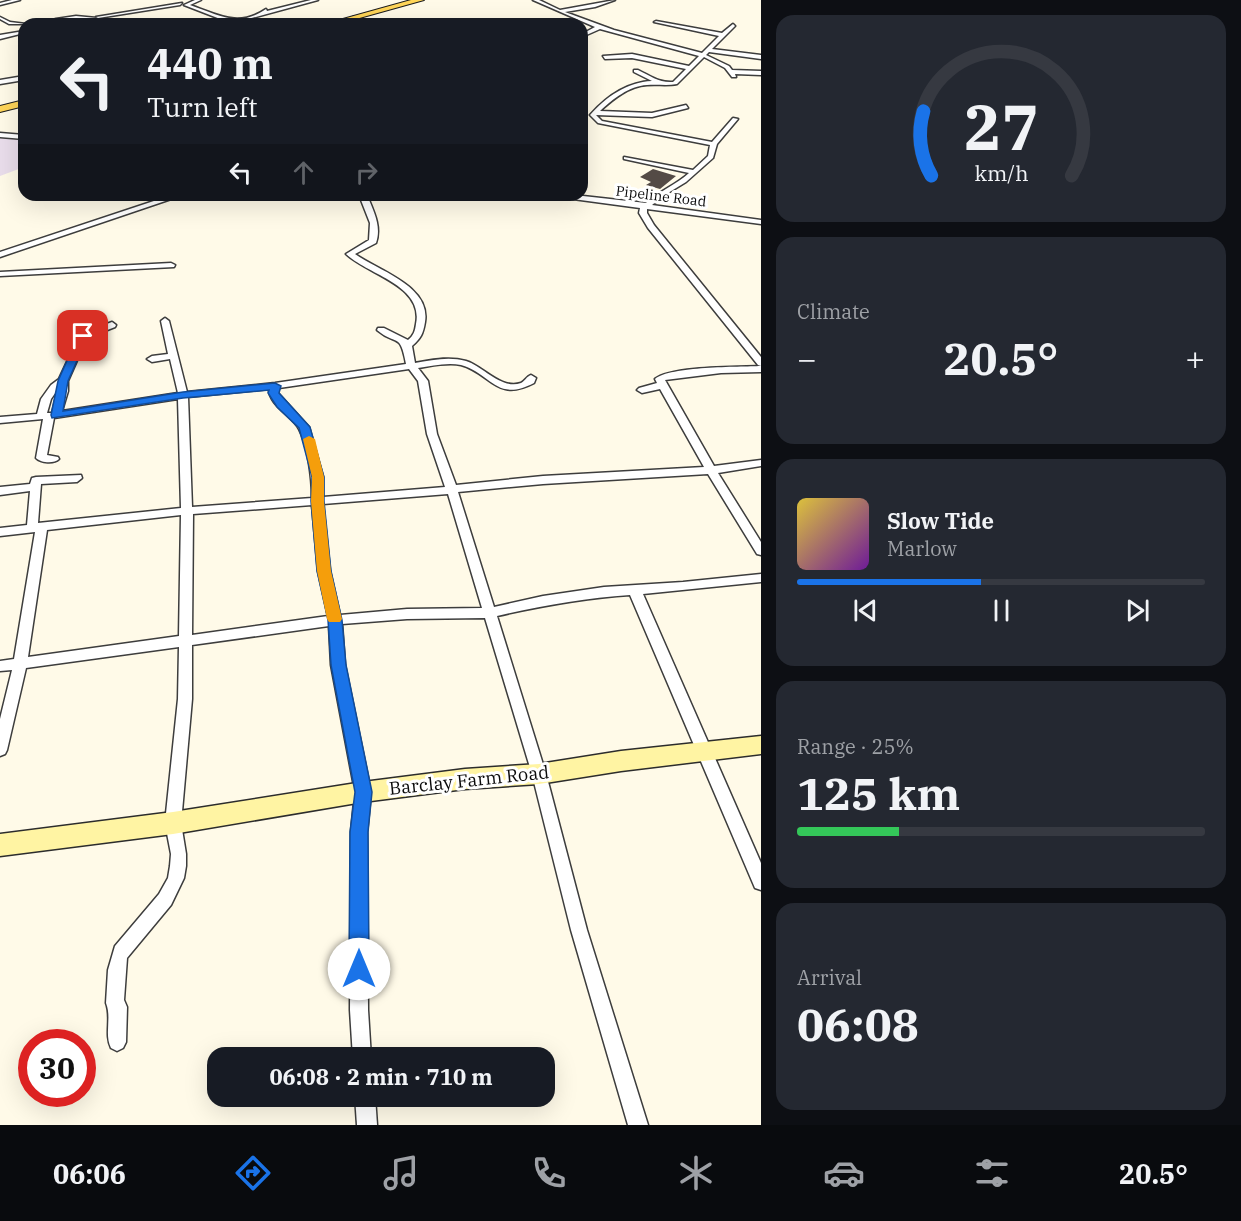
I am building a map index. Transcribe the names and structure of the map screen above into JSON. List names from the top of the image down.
{
  "streets": {
    "street": ["Pipeline Road", "Barclay Farm Road"]
  },
  "page": {
    "turn": ["440 m", "Turn left"],
    "tile": [
      "Climate",
      ["Range · 25%", "125 km"],
      ["Arrival", "06:08"]
    ],
    "heat": ["−", "20.5°", "+"],
    "song": ["Slow Tide", "Marlow"],
    "limit": "30",
    "trip": "06:08 · 2 min · 710 m",
    "tabs": ["06:06", "20.5°"],
    "gauge": ["27", "km/h"]
  }
}
